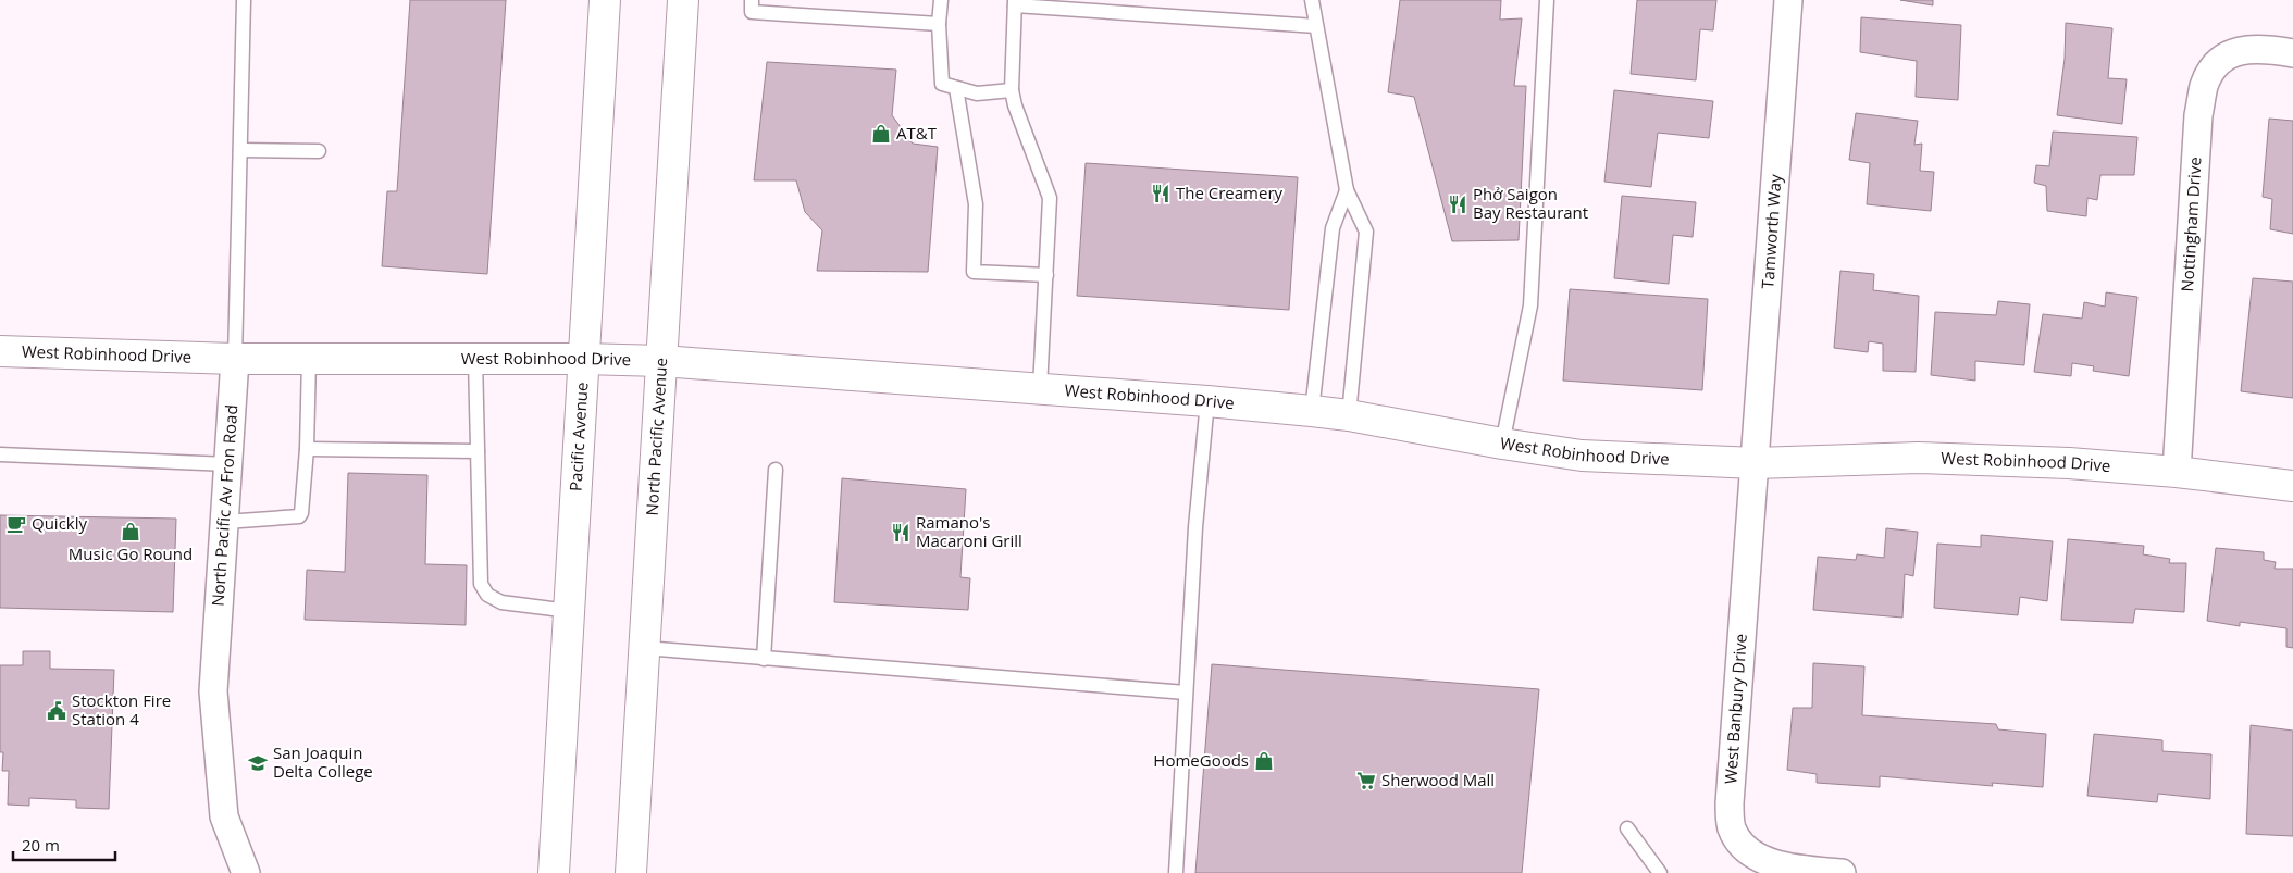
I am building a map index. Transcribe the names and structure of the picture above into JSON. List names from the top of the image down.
{
  "streets": {
    "main road": ["West Robinhood Drive", "Pacific Avenue", "North Pacific Avenue"],
    "street": [
      "Nottingham Drive",
      "Tamworth Way",
      "North Pacific Av Fron Road",
      "West Banbury Drive"
    ]
  },
  "crossings": [
    ["Nottingham Drive", "West Robinhood Drive"],
    ["Tamworth Way", "West Robinhood Drive"],
    ["Tamworth Way", "West Banbury Drive"],
    ["West Robinhood Drive", "Pacific Avenue"],
    ["West Robinhood Drive", "North Pacific Avenue"],
    ["West Robinhood Drive", "North Pacific Av Fron Road"],
    ["West Robinhood Drive", "West Banbury Drive"]
  ],
  "places": {
    "shop": ["AT&T", "Music Go Round", "HomeGoods"],
    "restaurant": ["The Creamery", "Phở Saigon Bay Restaurant", "Ramano's Macaroni Grill"],
    "cafe": ["Quickly"],
    "public building": ["Stockton Fire Station 4"],
    "school or university": ["San Joaquin Delta College"],
    "supermarket": ["Sherwood Mall"]
  },
  "scale_bar": "20 m"
}
